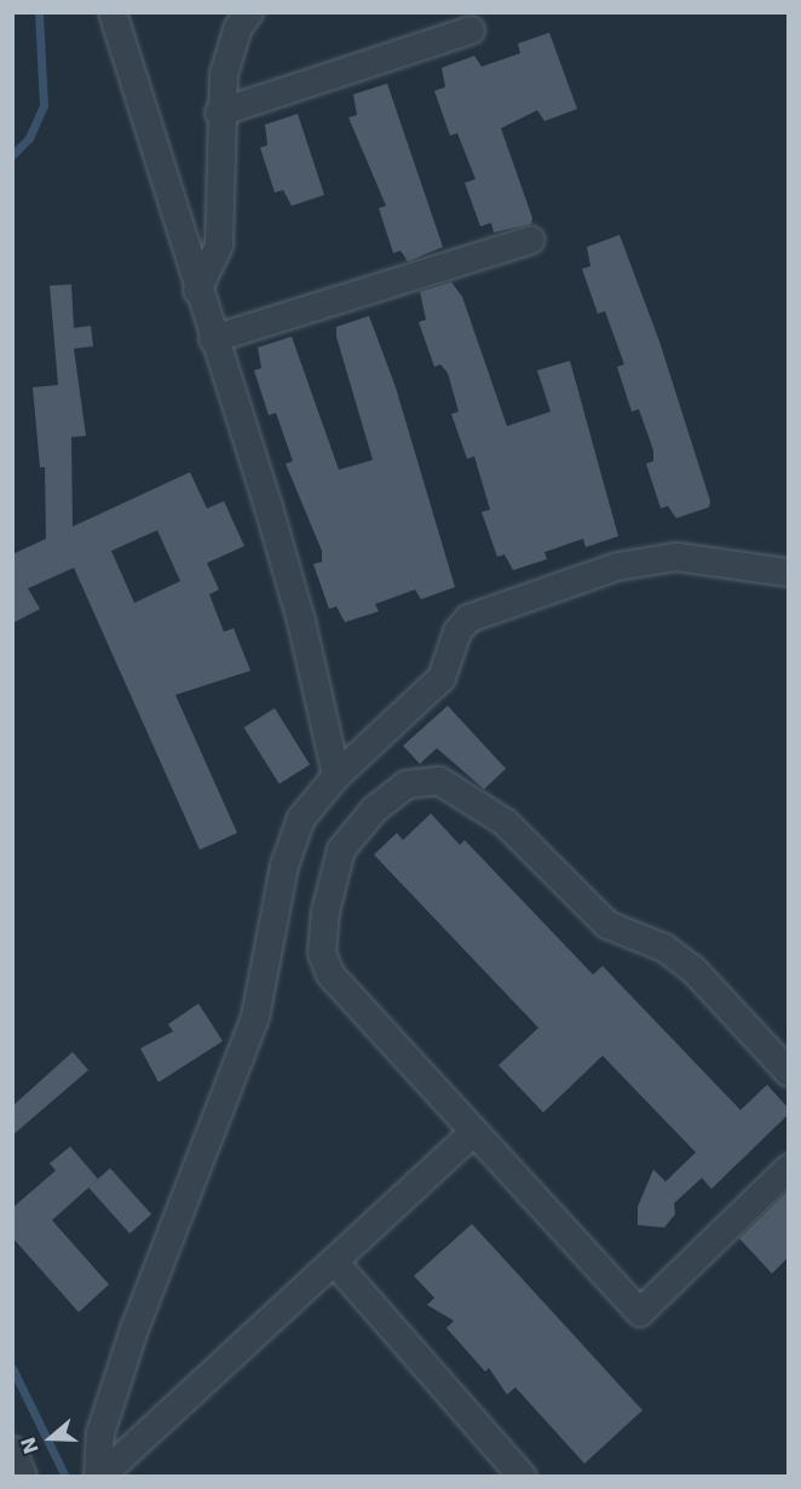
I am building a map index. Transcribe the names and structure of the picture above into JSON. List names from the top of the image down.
{
  "north": "left"
}
